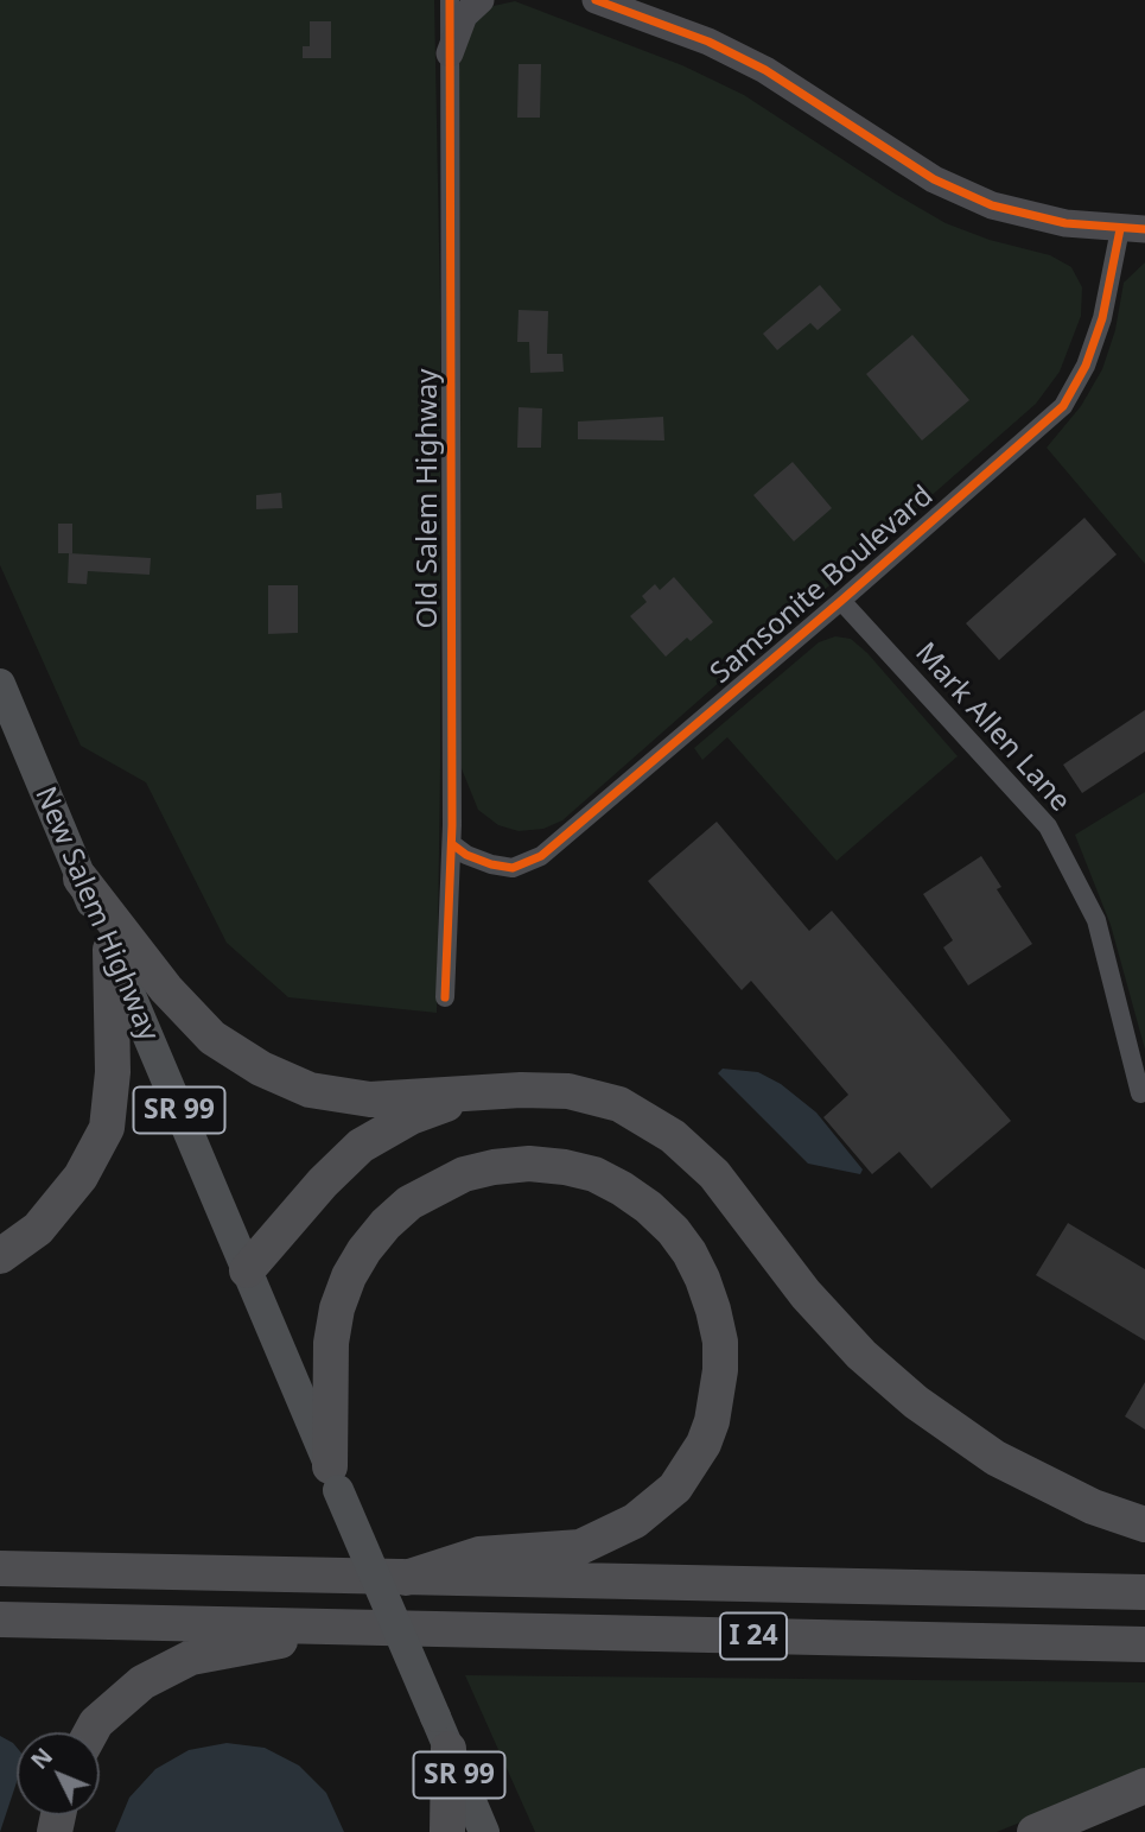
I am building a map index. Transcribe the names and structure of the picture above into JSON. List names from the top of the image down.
{
  "streets": {
    "highway": ["I 24"],
    "main road": ["New Salem Highway", "SR 99"],
    "street": ["Old Salem Highway", "Samsonite Boulevard", "Mark Allen Lane"]
  },
  "crossings": [
    ["Old Salem Highway", "Samsonite Boulevard"],
    ["Samsonite Boulevard", "Mark Allen Lane"]
  ],
  "north": "top left"
}
